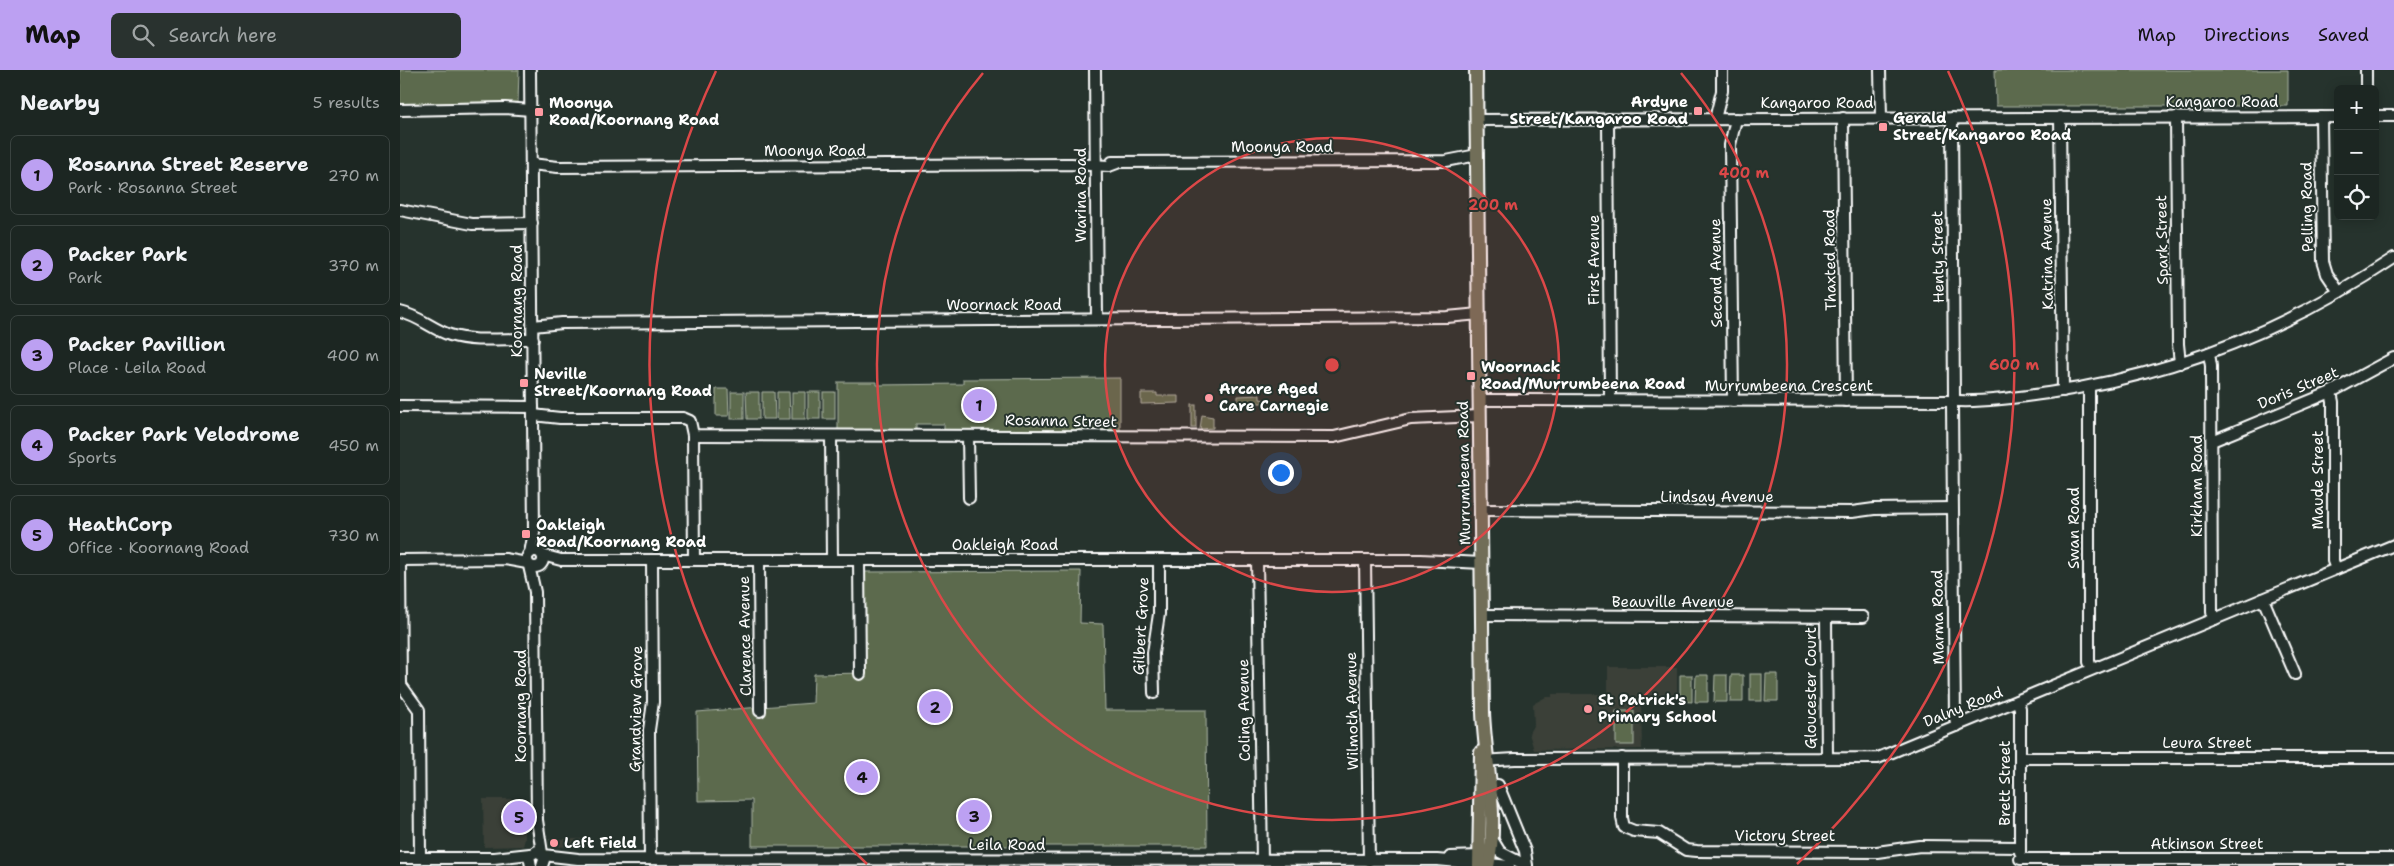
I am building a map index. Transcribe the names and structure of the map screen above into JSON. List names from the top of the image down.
{
  "streets": {
    "main road": ["Murrumbeena Road"],
    "street": [
      "Kangaroo Road",
      "Moonya Road",
      "Warina Road",
      "Pelling Road",
      "Spark Street",
      "Katrina Avenue",
      "Henty Street",
      "First Avenue",
      "Thaxted Road",
      "Second Avenue",
      "Koornang Road",
      "Woornack Road",
      "Murrumbeena Crescent",
      "Doris Street",
      "Rosanna Street",
      "Maude Street",
      "Kirkham Road",
      "Lindsay Avenue",
      "Swan Road",
      "Oakleigh Road",
      "Beauville Avenue",
      "Marma Road",
      "Gilbert Grove",
      "Clarence Avenue",
      "Gloucester Court",
      "Dalny Road",
      "Grandview Grove",
      "Coling Avenue",
      "Wilmoth Avenue",
      "Leura Street",
      "Brett Street",
      "Victory Street",
      "Atkinson Street",
      "Leila Road"
    ]
  },
  "crossings": [
    ["Kangaroo Road", "Pelling Road"],
    ["Kangaroo Road", "Spark Street"],
    ["Kangaroo Road", "Katrina Avenue"],
    ["Kangaroo Road", "Henty Street"],
    ["Kangaroo Road", "First Avenue"],
    ["Kangaroo Road", "Thaxted Road"],
    ["Kangaroo Road", "Second Avenue"],
    ["Kangaroo Road", "Murrumbeena Road"],
    ["Moonya Road", "Warina Road"],
    ["Moonya Road", "Koornang Road"],
    ["Moonya Road", "Murrumbeena Road"],
    ["Warina Road", "Woornack Road"],
    ["Pelling Road", "Murrumbeena Crescent"],
    ["Spark Street", "Murrumbeena Crescent"],
    ["Katrina Avenue", "Murrumbeena Crescent"],
    ["Henty Street", "Murrumbeena Crescent"],
    ["Henty Street", "Lindsay Avenue"],
    ["Henty Street", "Marma Road"],
    ["First Avenue", "Murrumbeena Crescent"],
    ["Thaxted Road", "Murrumbeena Crescent"],
    ["Second Avenue", "Murrumbeena Crescent"],
    ["Koornang Road", "Woornack Road"],
    ["Koornang Road", "Oakleigh Road"],
    ["Koornang Road", "Leila Road"],
    ["Woornack Road", "Murrumbeena Road"],
    ["Murrumbeena Crescent", "Murrumbeena Road"],
    ["Murrumbeena Crescent", "Kirkham Road"],
    ["Murrumbeena Crescent", "Swan Road"],
    ["Doris Street", "Maude Street"],
    ["Doris Street", "Kirkham Road"],
    ["Rosanna Street", "Murrumbeena Road"],
    ["Murrumbeena Road", "Lindsay Avenue"],
    ["Murrumbeena Road", "Oakleigh Road"],
    ["Murrumbeena Road", "Beauville Avenue"],
    ["Murrumbeena Road", "Dalny Road"],
    ["Murrumbeena Road", "Leila Road"],
    ["Maude Street", "Dalny Road"],
    ["Kirkham Road", "Dalny Road"],
    ["Lindsay Avenue", "Marma Road"],
    ["Swan Road", "Dalny Road"],
    ["Oakleigh Road", "Gilbert Grove"],
    ["Oakleigh Road", "Clarence Avenue"],
    ["Oakleigh Road", "Grandview Grove"],
    ["Oakleigh Road", "Coling Avenue"],
    ["Oakleigh Road", "Wilmoth Avenue"],
    ["Beauville Avenue", "Gloucester Court"],
    ["Marma Road", "Dalny Road"],
    ["Gloucester Court", "Dalny Road"],
    ["Dalny Road", "Brett Street"],
    ["Dalny Road", "Victory Street"],
    ["Grandview Grove", "Leila Road"],
    ["Coling Avenue", "Leila Road"],
    ["Wilmoth Avenue", "Leila Road"],
    ["Leura Street", "Brett Street"],
    ["Brett Street", "Victory Street"],
    ["Brett Street", "Atkinson Street"]
  ],
  "places": {
    "transit": [
      "Ardyne Street/Kangaroo Road",
      "Moonya Road/Koornang Road",
      "Gerald Street/Kangaroo Road",
      "Woornack Road/Murrumbeena Road",
      "Neville Street/Koornang Road",
      "Oakleigh Road/Koornang Road"
    ],
    "other": ["Arcare Aged Care Carnegie", "St Patrick's Primary School", "Left Field"]
  },
  "page": {
    "header": "Map",
    "search": "Search here",
    "nav": ["Map", "Directions", "Saved"],
    "heading": ["Nearby", "5 results"],
    "map_buttons": ["+", "−"],
    "list": [
      {
        "mark": "1",
        "name": "Rosanna Street Reserve",
        "note": "Park · Rosanna Street",
        "value": "270 m"
      },
      {
        "mark": "2",
        "name": "Packer Park",
        "note": "Park",
        "value": "370 m"
      },
      {
        "mark": "3",
        "name": "Packer Pavillion",
        "note": "Place · Leila Road",
        "value": "400 m"
      },
      {
        "mark": "4",
        "name": "Packer Park Velodrome",
        "note": "Sports",
        "value": "450 m"
      },
      {
        "mark": "5",
        "name": "HeathCorp",
        "note": "Office · Koornang Road",
        "value": "730 m"
      }
    ],
    "pins": [
      "1",
      "2",
      "4",
      "3",
      "5"
    ]
  },
  "rings": ["400 m", "200 m", "600 m"]
}
